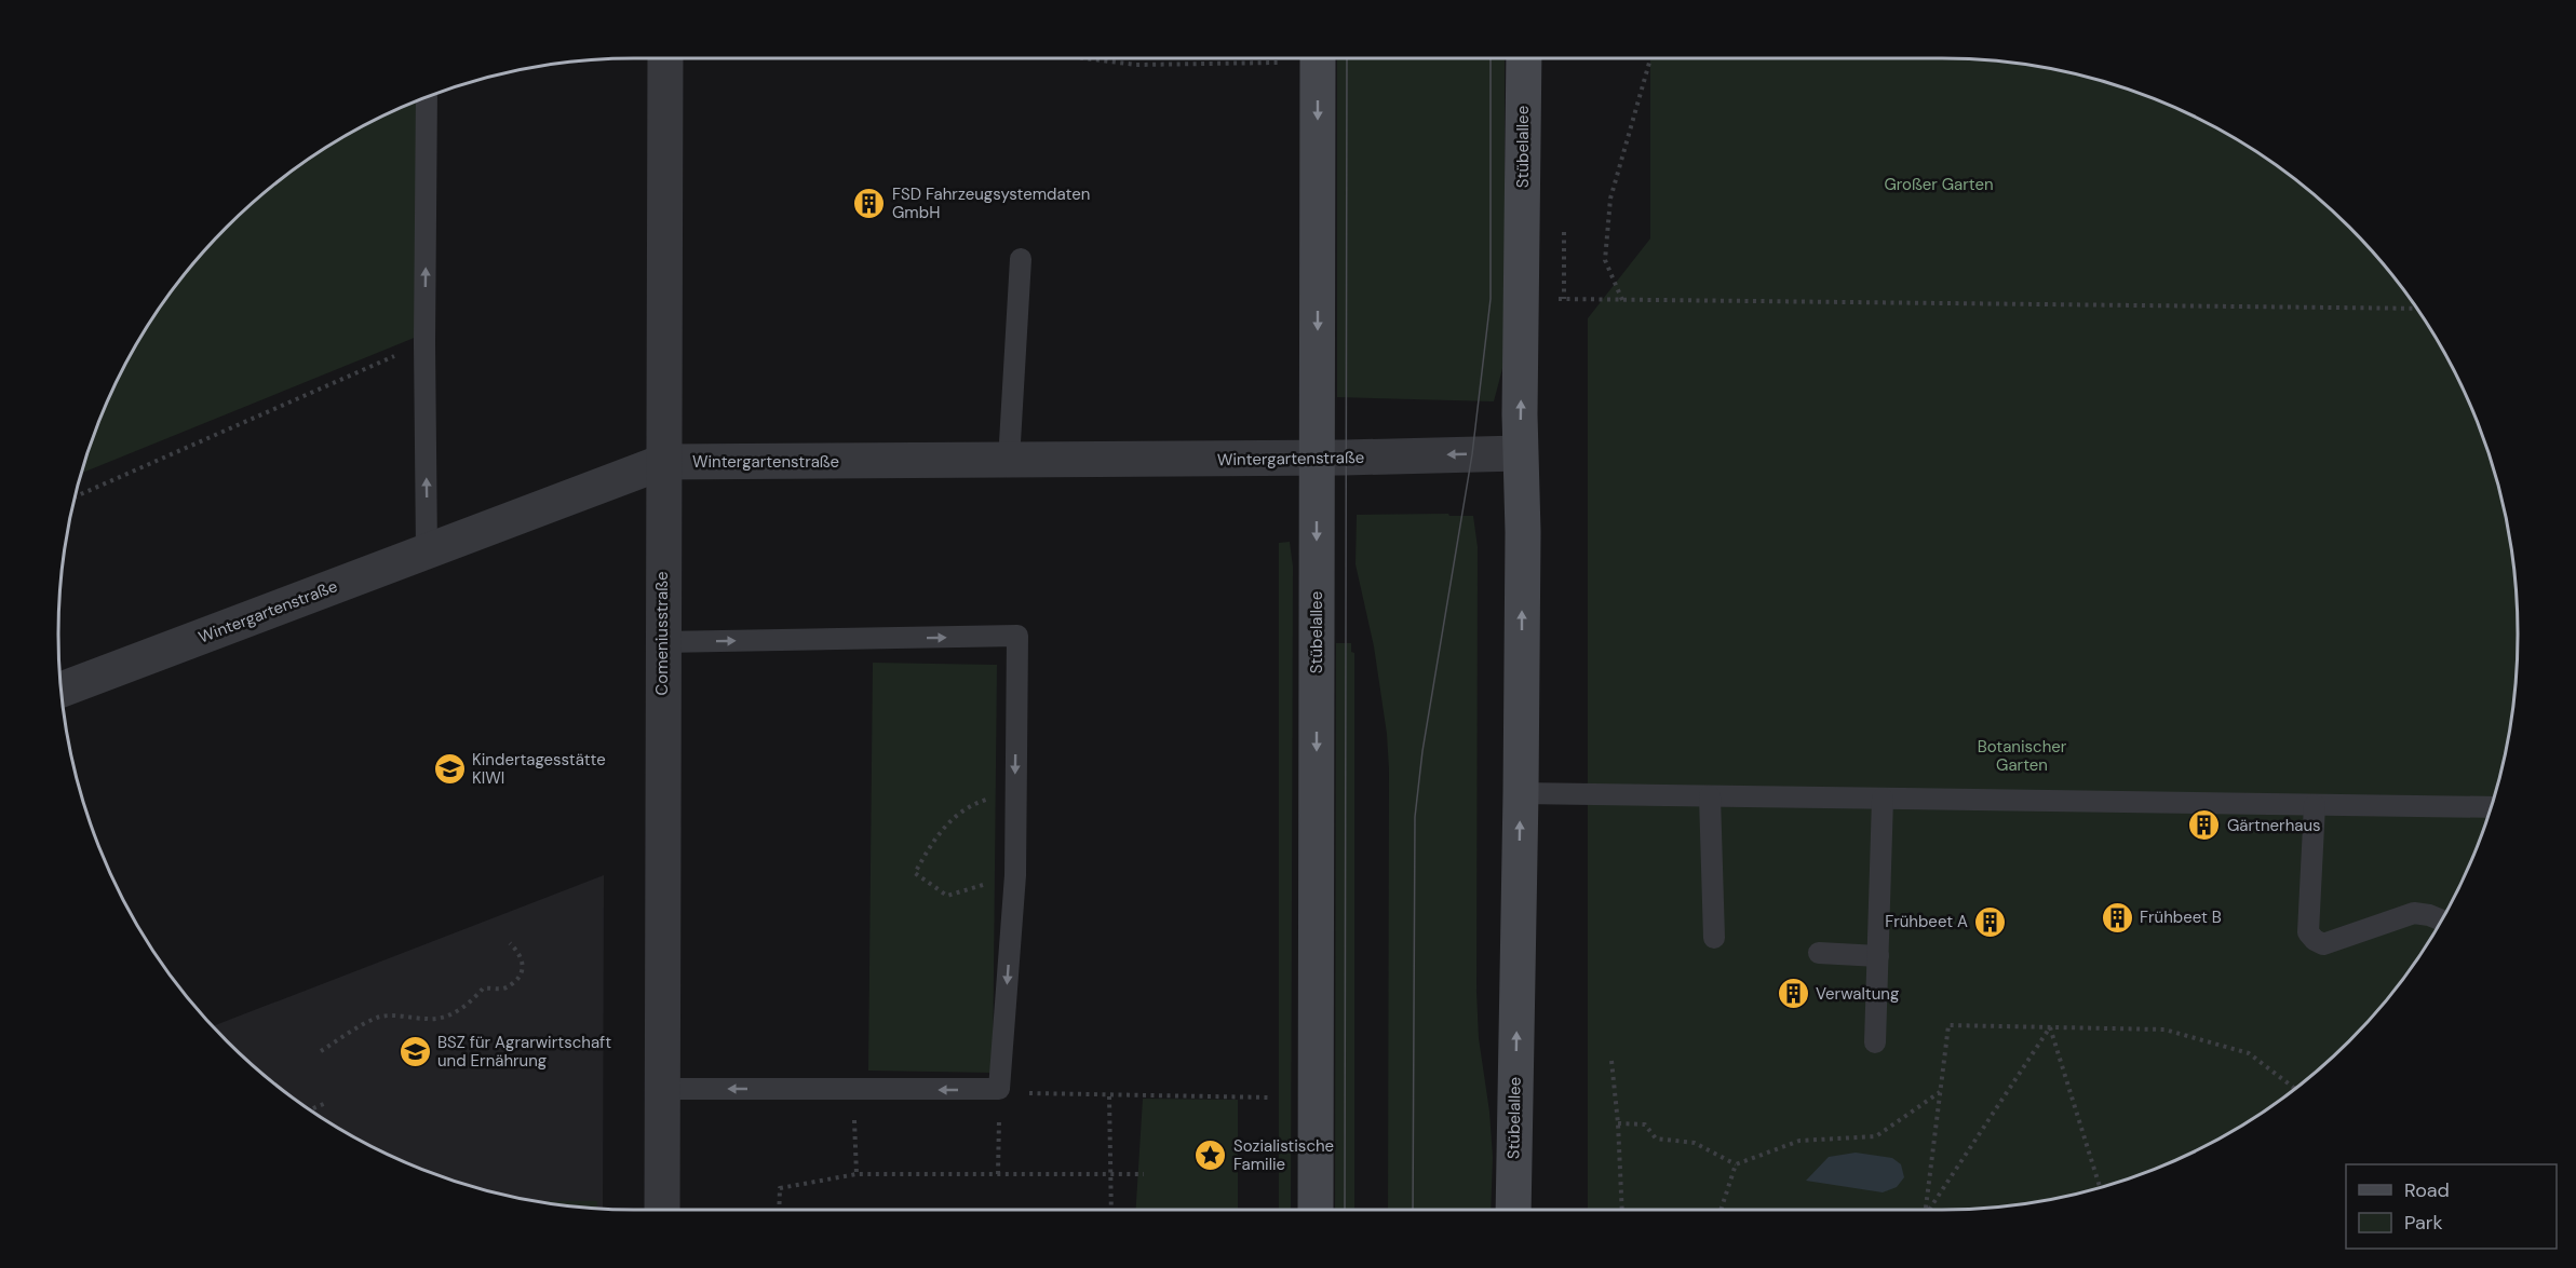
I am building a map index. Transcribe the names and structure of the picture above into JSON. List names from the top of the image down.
{
  "streets": {
    "main road": ["Stübelallee"],
    "street": ["Wintergartenstraße", "Comeniusstraße"]
  },
  "crossings": [
    ["Stübelallee", "Wintergartenstraße"],
    ["Wintergartenstraße", "Comeniusstraße"]
  ],
  "parks": ["Großer Garten", "Botanischer Garten"],
  "places": {
    "building": [
      "FSD Fahrzeugsystemdaten GmbH",
      "Gärtnerhaus",
      "Frühbeet B",
      "Frühbeet A",
      "Verwaltung"
    ],
    "school or university": ["Kindertagesstätte KIWI", "BSZ für Agrarwirtschaft und Ernährung"],
    "place": ["Sozialistische Familie"]
  },
  "legend": ["Road", "Park"]
}
